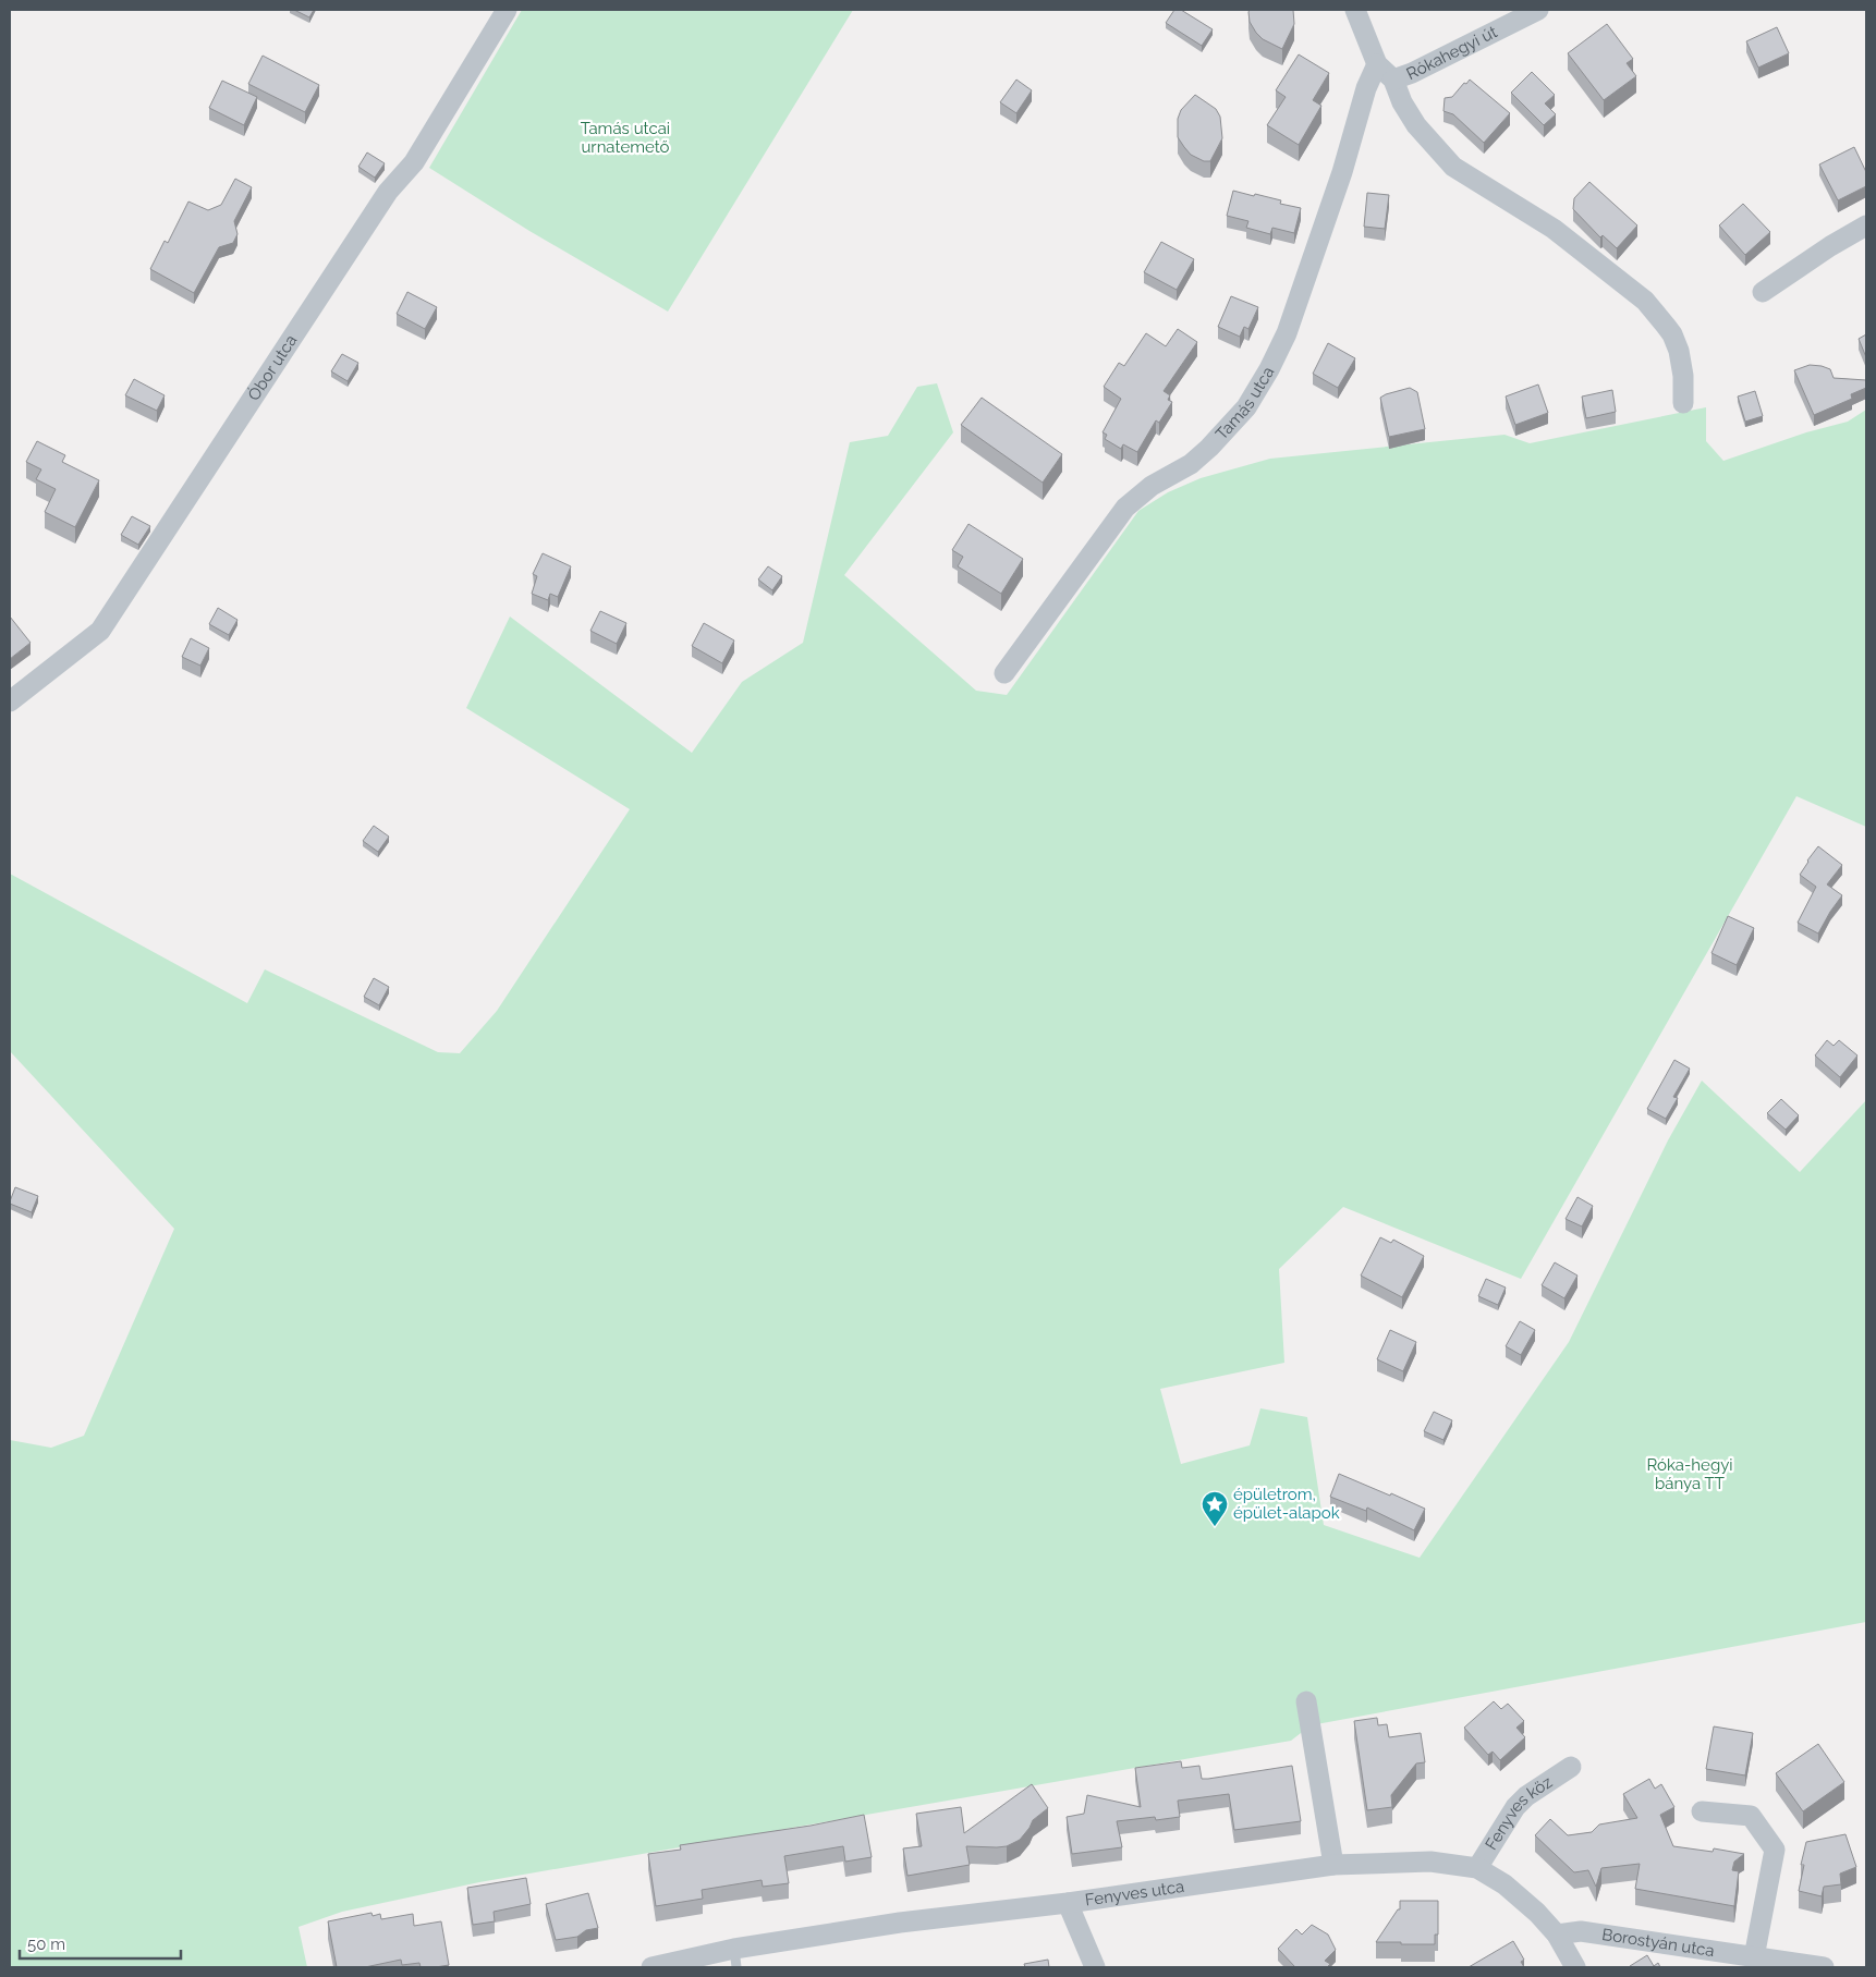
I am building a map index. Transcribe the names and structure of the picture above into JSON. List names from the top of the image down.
{
  "streets": {
    "street": [
      "Rókahegyi út",
      "Óbor utca",
      "Tamás utca",
      "Fenyves köz",
      "Fenyves utca",
      "Borostyán utca"
    ]
  },
  "crossings": [
    ["Fenyves köz", "Fenyves utca"],
    ["Fenyves utca", "Borostyán utca"]
  ],
  "parks": ["Tamás utcai urnatemető", "Róka-hegyi bánya TT"],
  "places": {
    "place": ["épületrom, épület-alapok"]
  },
  "scale_bar": "50 m"
}
